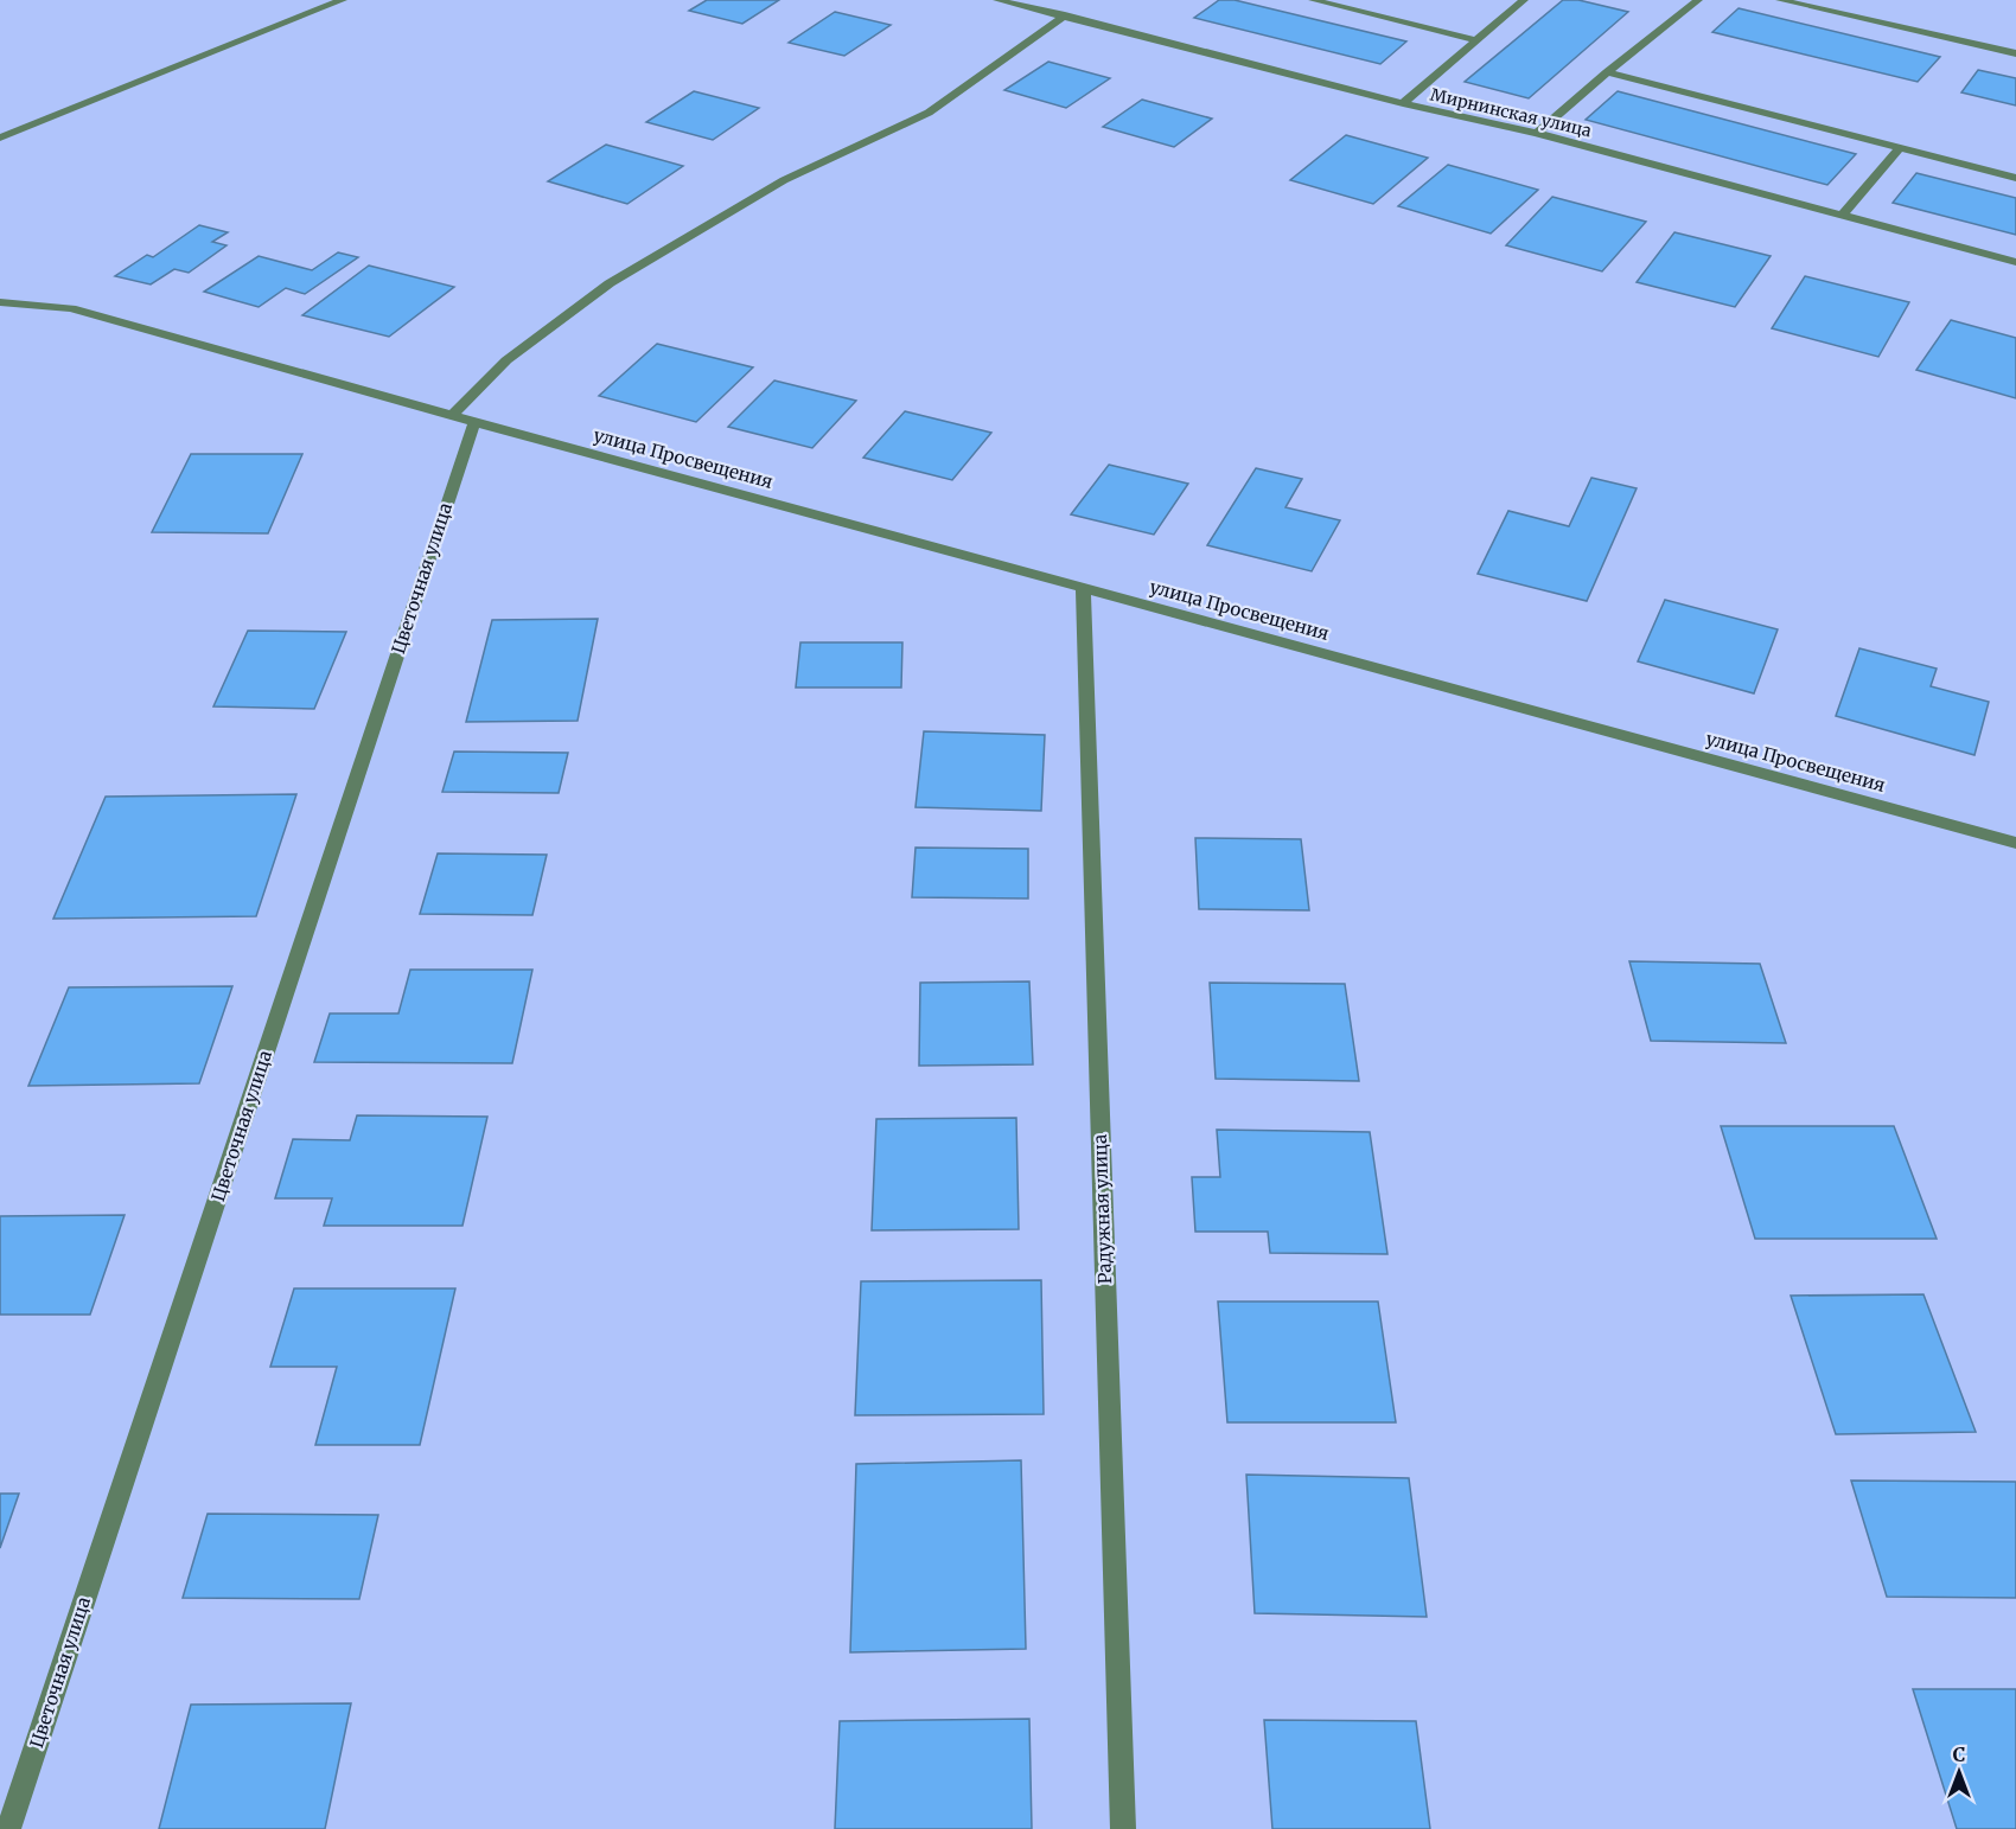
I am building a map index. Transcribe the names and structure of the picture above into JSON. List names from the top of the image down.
{
  "streets": {
    "street": [
      "Мирнинская улица",
      "улица Просвещения",
      "Цветочная улица",
      "Радужная улица"
    ]
  },
  "crossings": [
    ["улица Просвещения", "Цветочная улица"],
    ["улица Просвещения", "Радужная улица"]
  ],
  "north": "top"
}
